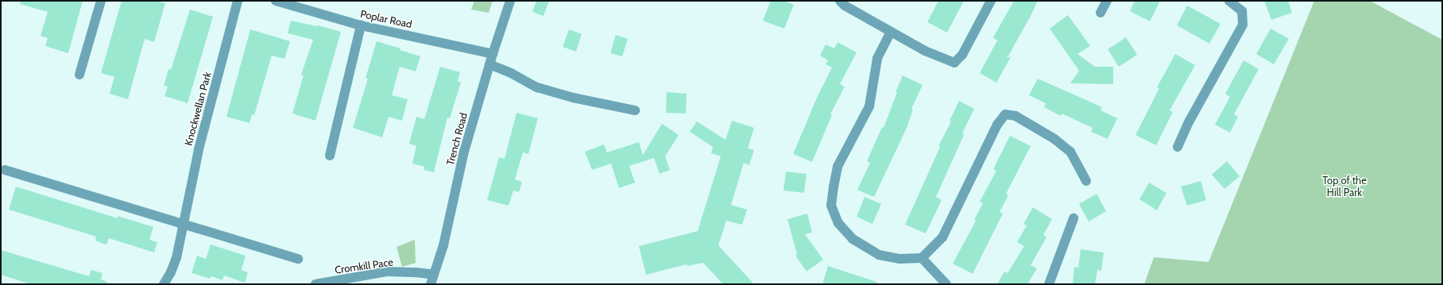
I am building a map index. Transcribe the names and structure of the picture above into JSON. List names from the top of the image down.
{
  "streets": {
    "street": [
      "Poplar Road",
      "Knockwellan Park",
      "Trench Road",
      "Cromkill Pace"
    ]
  },
  "crossings": [
    ["Poplar Road", "Trench Road"],
    ["Trench Road", "Cromkill Pace"]
  ],
  "parks": ["Top of the Hill Park"]
}
